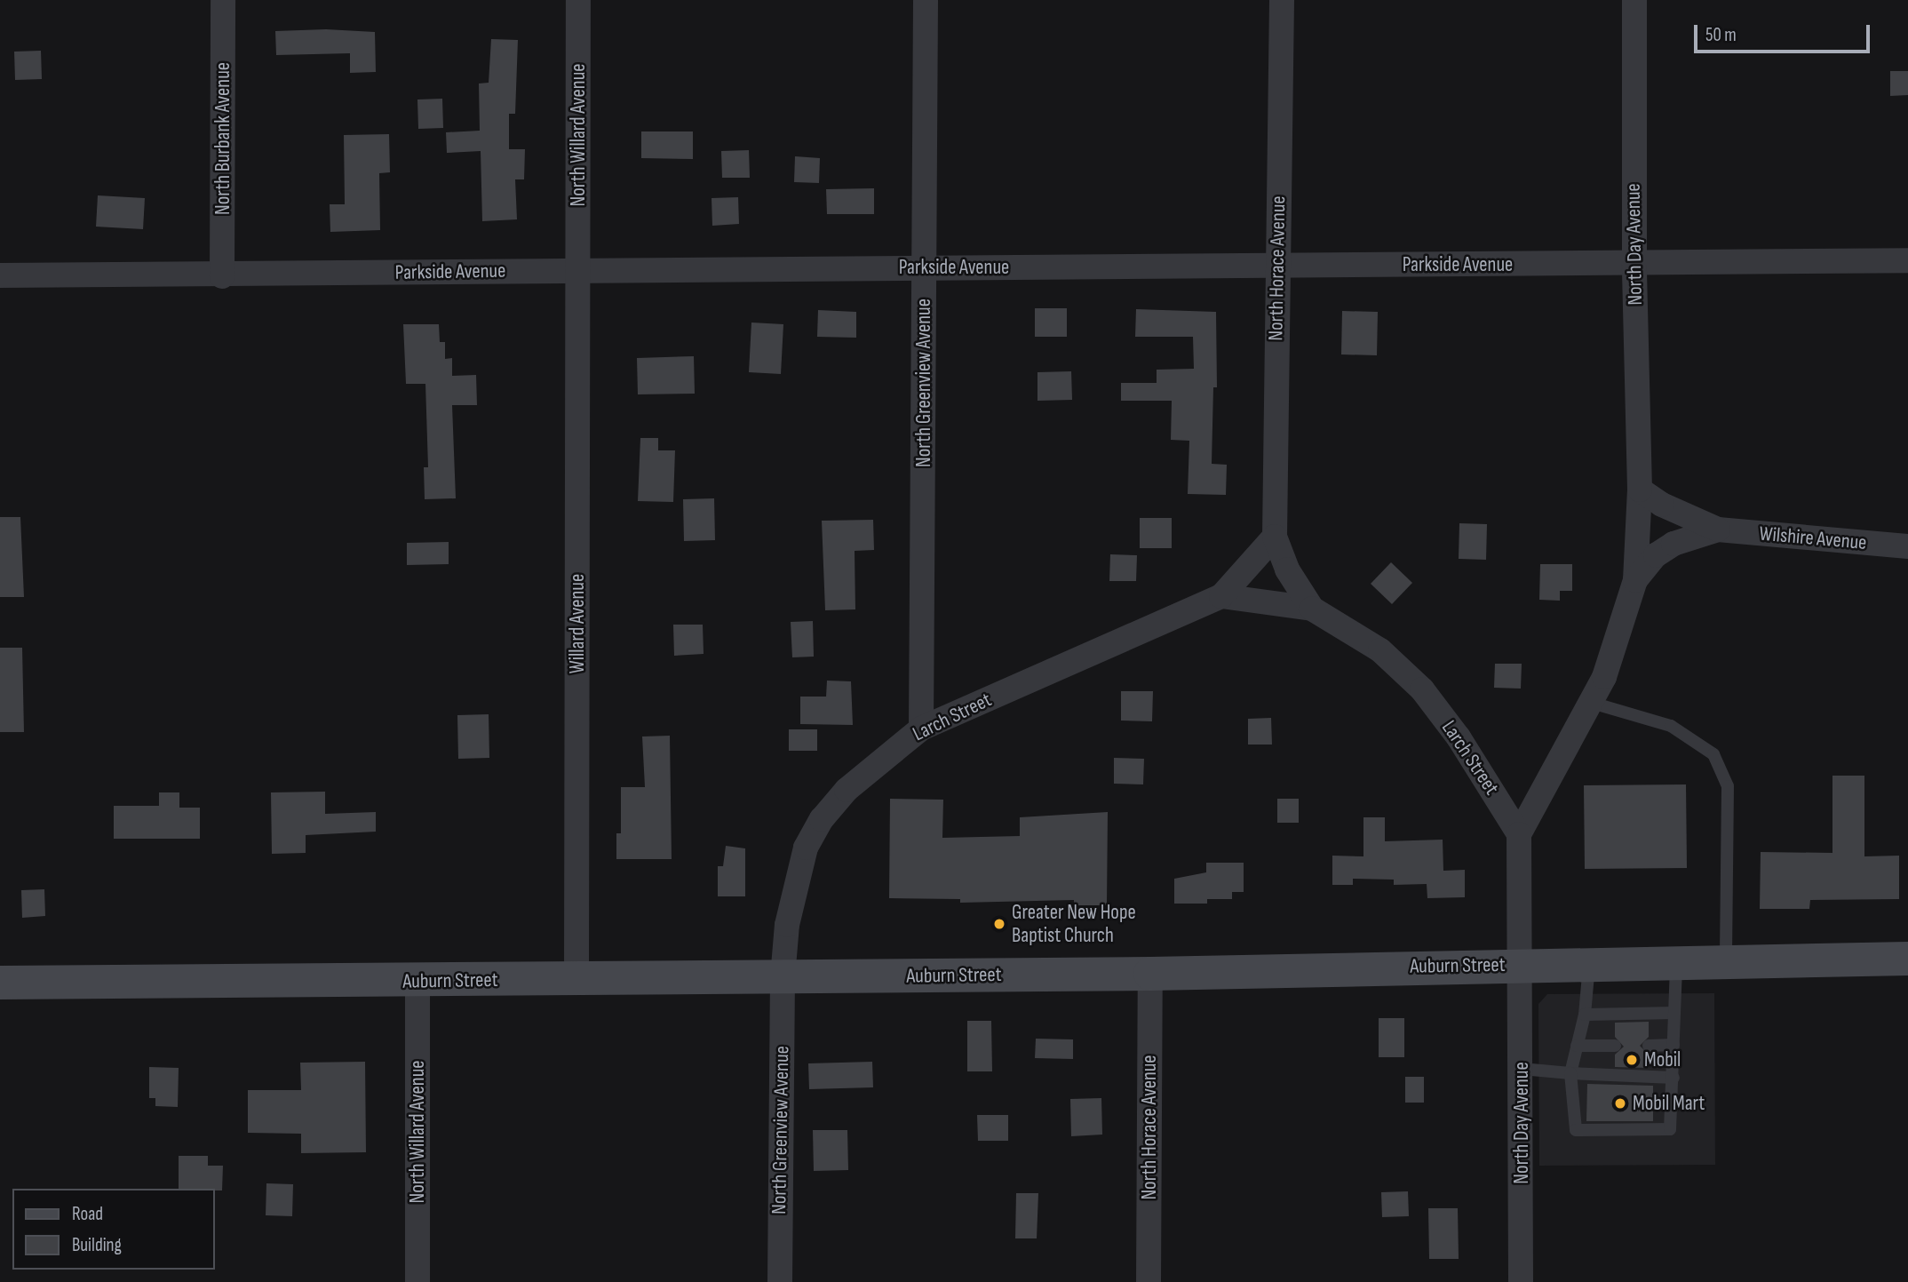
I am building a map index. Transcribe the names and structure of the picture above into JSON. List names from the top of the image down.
{
  "streets": {
    "main road": ["Auburn Street"],
    "street": [
      "North Willard Avenue",
      "North Burbank Avenue",
      "North Day Avenue",
      "Parkside Avenue",
      "North Horace Avenue",
      "North Greenview Avenue",
      "Wilshire Avenue",
      "Willard Avenue",
      "Larch Street"
    ]
  },
  "crossings": [
    ["North Willard Avenue", "Parkside Avenue"],
    ["North Willard Avenue", "Willard Avenue"],
    ["North Willard Avenue", "Auburn Street"],
    ["North Burbank Avenue", "Parkside Avenue"],
    ["North Day Avenue", "Parkside Avenue"],
    ["North Day Avenue", "Wilshire Avenue"],
    ["North Day Avenue", "Larch Street"],
    ["North Day Avenue", "Auburn Street"],
    ["Parkside Avenue", "North Horace Avenue"],
    ["Parkside Avenue", "North Greenview Avenue"],
    ["Parkside Avenue", "Willard Avenue"],
    ["North Horace Avenue", "Larch Street"],
    ["North Horace Avenue", "Auburn Street"],
    ["North Greenview Avenue", "Larch Street"],
    ["North Greenview Avenue", "Auburn Street"],
    ["Willard Avenue", "Auburn Street"],
    ["Larch Street", "Auburn Street"]
  ],
  "places": ["Greater New Hope Baptist Church", "Mobil", "Mobil Mart"],
  "legend": ["Road", "Building"],
  "scale_bar": "50 m"
}
